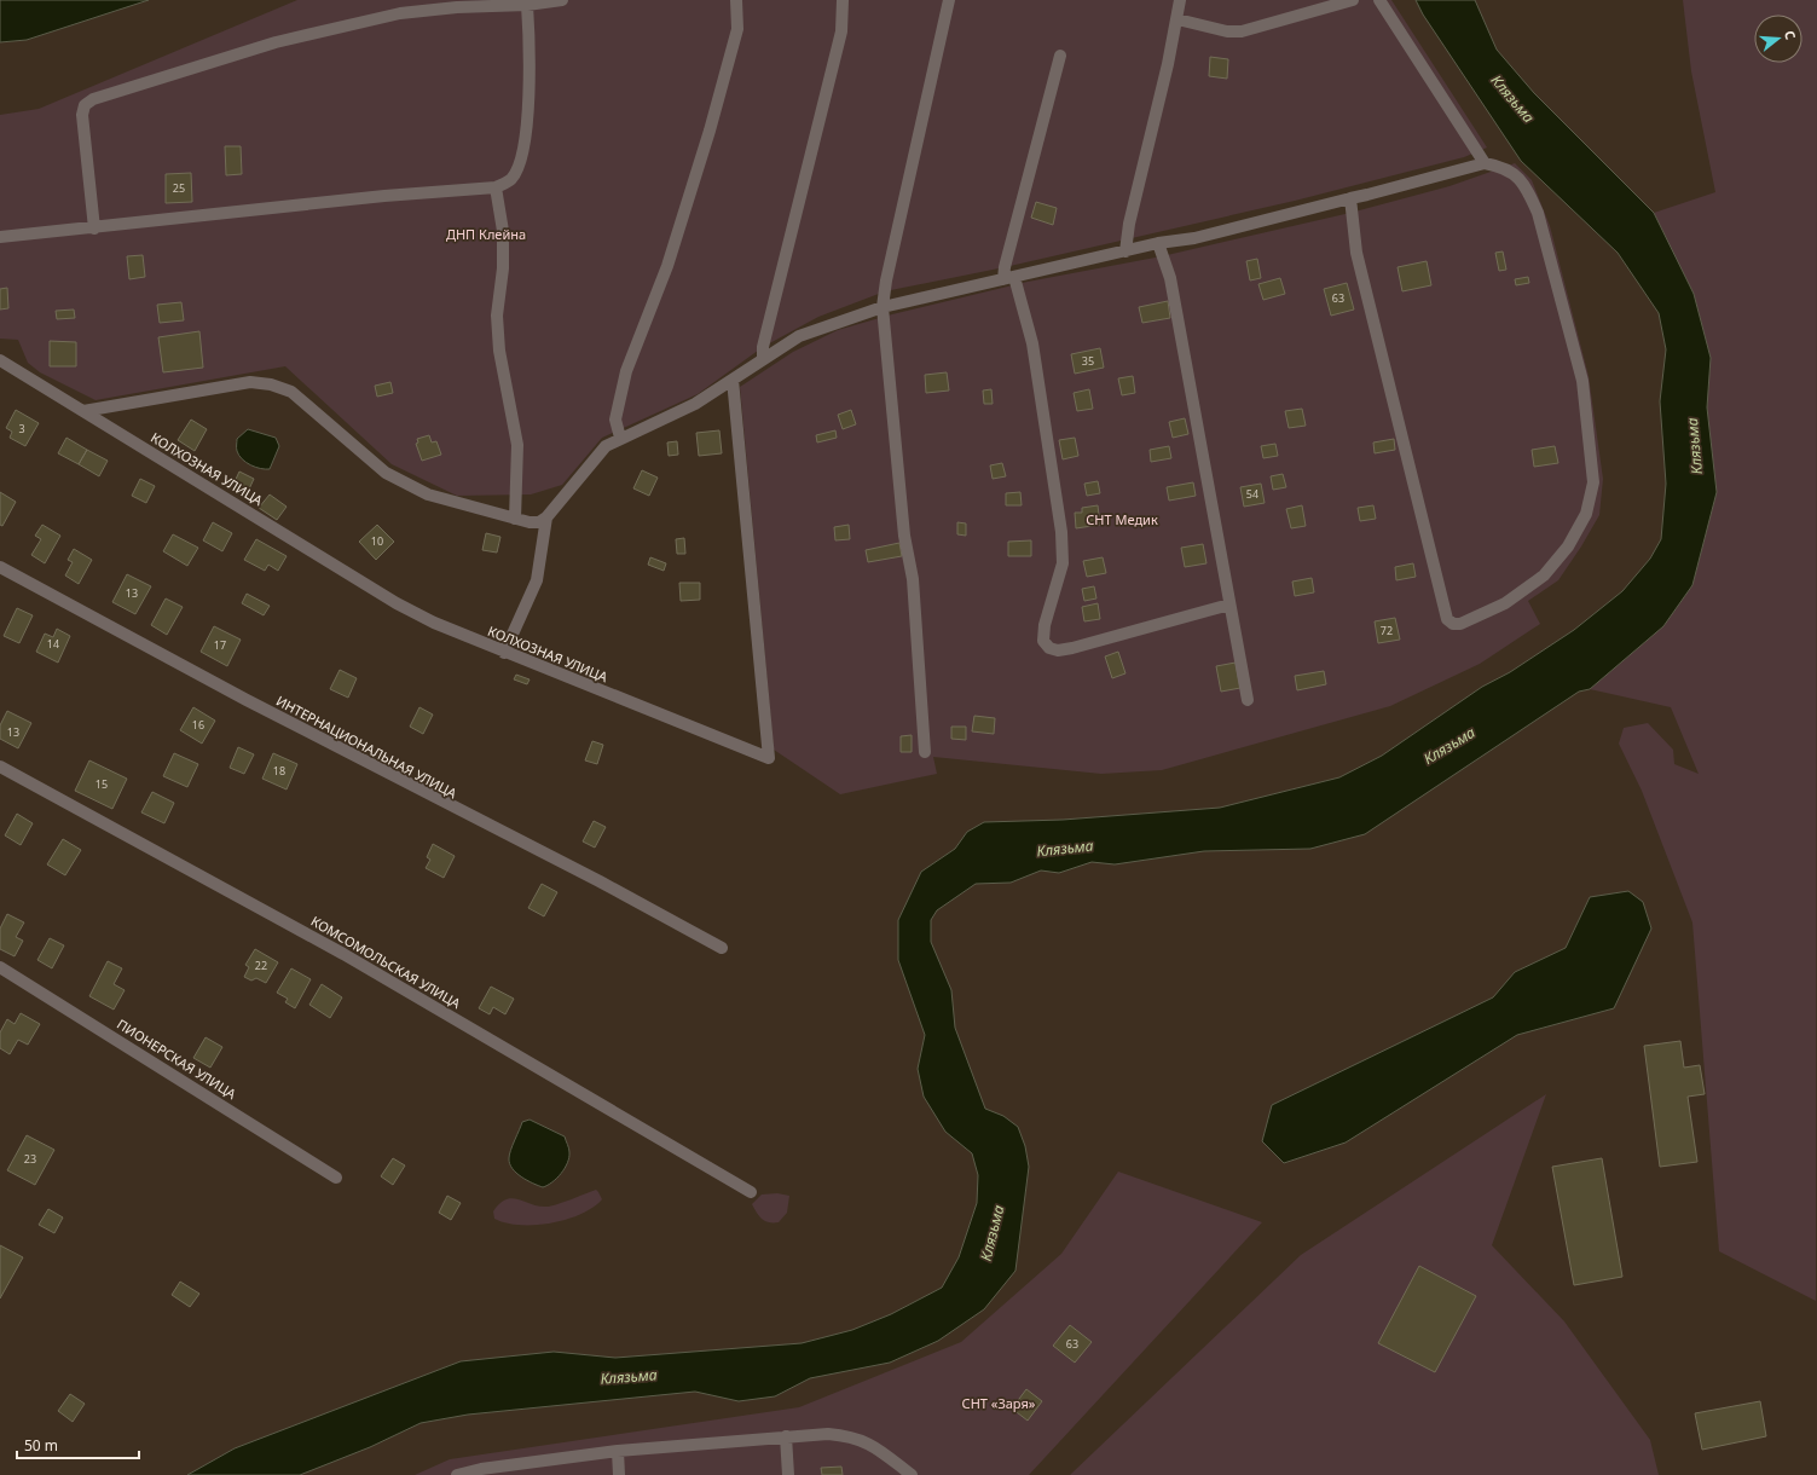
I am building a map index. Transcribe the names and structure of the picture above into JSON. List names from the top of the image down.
{
  "streets": {
    "street": [
      "КОЛХОЗНАЯ УЛИЦА",
      "ИНТЕРНАЦИОНАЛЬНАЯ УЛИЦА",
      "КОМСОМОЛЬСКАЯ УЛИЦА",
      "ПИОНЕРСКАЯ УЛИЦА"
    ]
  },
  "water": ["Клязьма"],
  "parks": ["ДНП Клейна", "СНТ Медик", "СНТ «Заря»"],
  "house_numbers": [
    "25",
    "63",
    "35",
    "3",
    "54",
    "10",
    "13",
    "72",
    "14",
    "17",
    "16",
    "13",
    "18",
    "15",
    "22",
    "23",
    "63"
  ],
  "scale_bar": "50 m",
  "north": "right"
}
